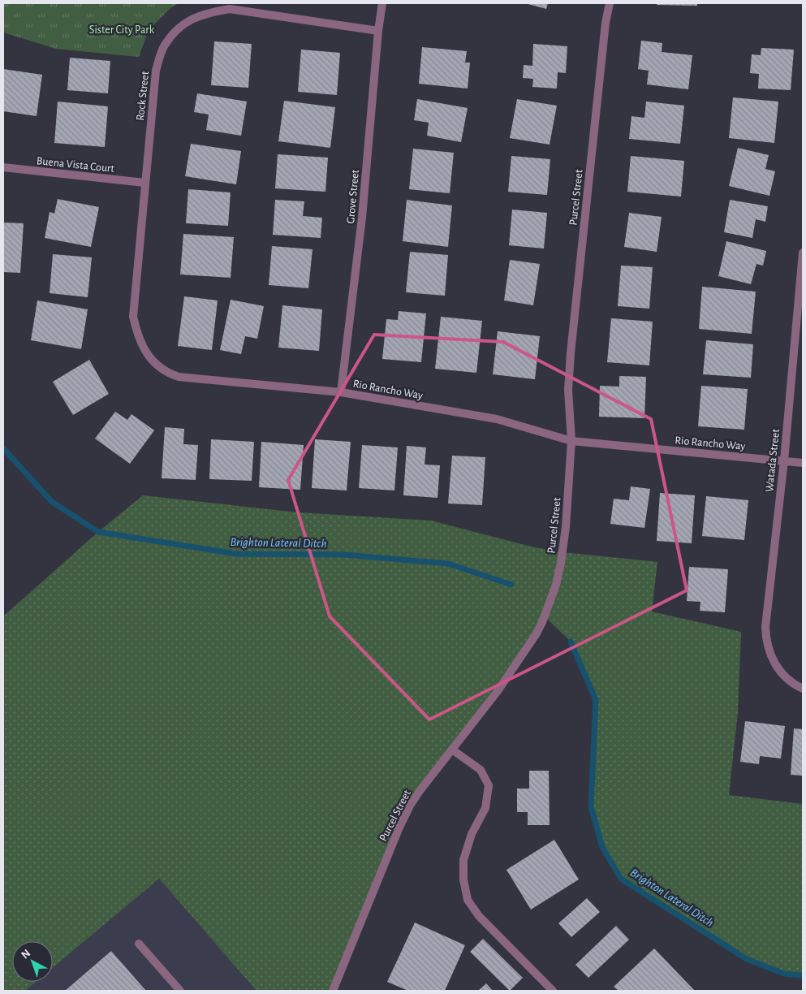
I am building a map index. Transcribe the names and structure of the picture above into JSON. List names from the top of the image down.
{
  "streets": {
    "street": [
      "Rock Street",
      "Buena Vista Court",
      "Grove Street",
      "Purcel Street",
      "Rio Rancho Way",
      "Watada Street"
    ]
  },
  "crossings": [
    ["Rock Street", "Buena Vista Court"],
    ["Rock Street", "Grove Street"],
    ["Rock Street", "Rio Rancho Way"],
    ["Buena Vista Court", "Rio Rancho Way"],
    ["Grove Street", "Rio Rancho Way"],
    ["Purcel Street", "Rio Rancho Way"],
    ["Rio Rancho Way", "Watada Street"]
  ],
  "water": ["Brighton Lateral Ditch"],
  "parks": ["Sister City Park"],
  "north": "top left"
}
